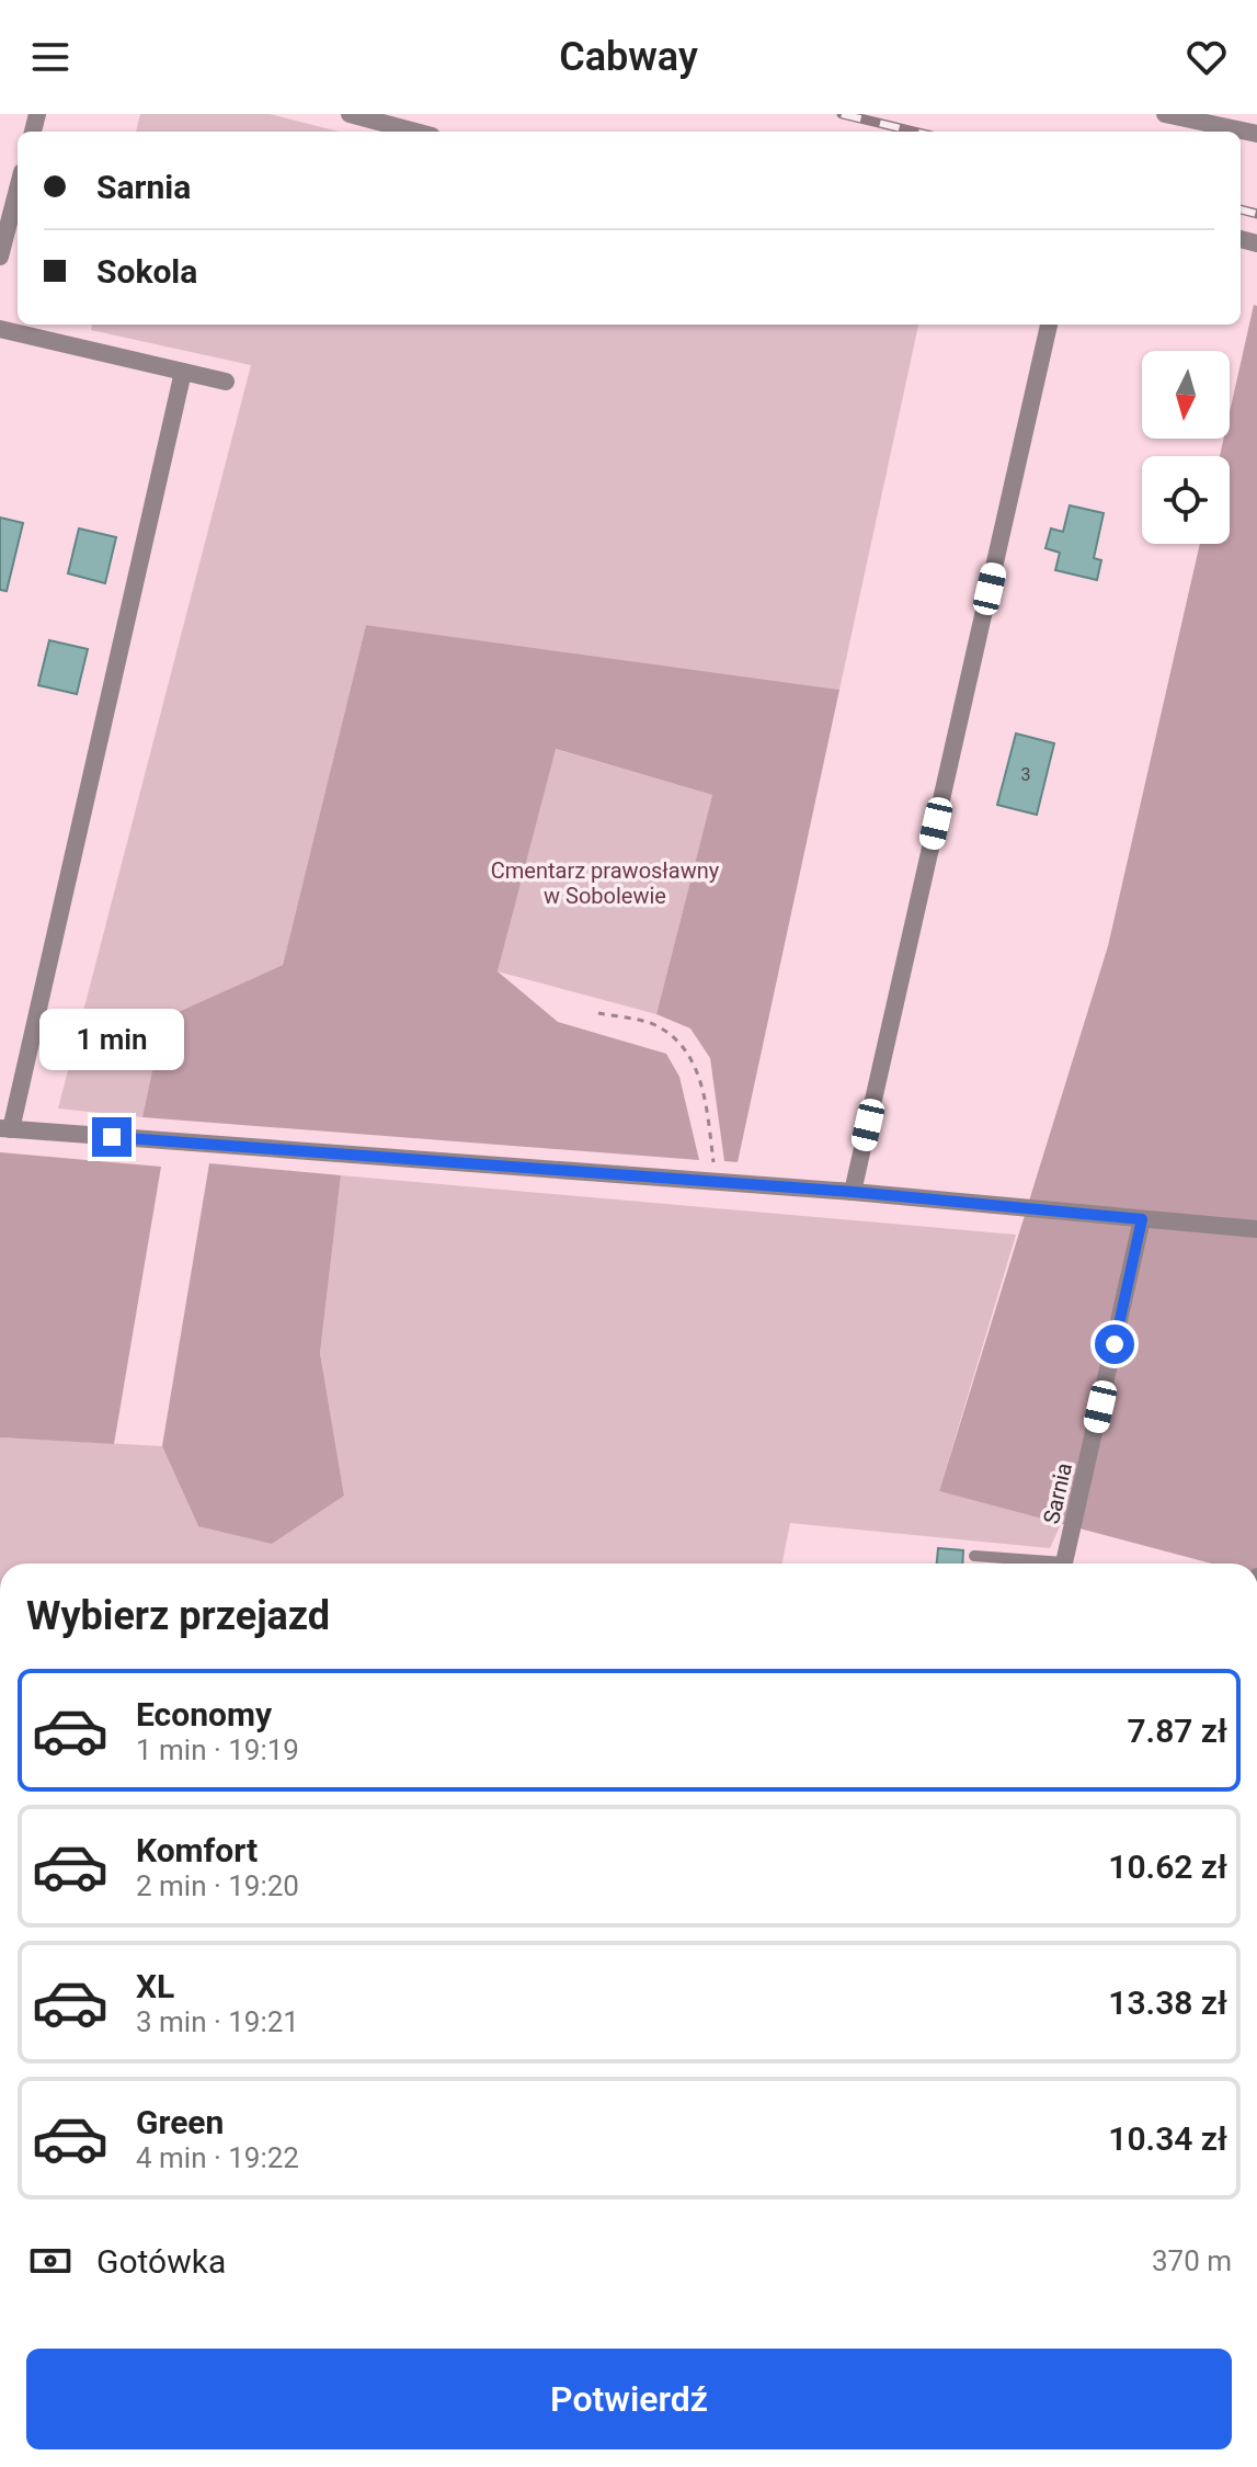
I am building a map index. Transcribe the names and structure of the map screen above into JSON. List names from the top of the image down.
{
  "streets": {
    "street": ["Sarnia"]
  },
  "parks": ["Cmentarz prawosławny w Sobolewie"],
  "house_numbers": ["3"],
  "north": "bottom",
  "page": {
    "header": "Cabway",
    "banner": ["Sarnia", "Sokola"],
    "bubble": "1 min",
    "heading": "Wybierz przejazd",
    "list": [
      {
        "name": "Economy",
        "note": "1 min · 19:19",
        "value": "7.87 zł"
      },
      {
        "name": "Komfort",
        "note": "2 min · 19:20",
        "value": "10.62 zł"
      },
      {
        "name": "XL",
        "note": "3 min · 19:21",
        "value": "13.38 zł"
      },
      {
        "name": "Green",
        "note": "4 min · 19:22",
        "value": "10.34 zł"
      }
    ],
    "pay": ["Gotówka", "370 m"],
    "buttons": "Potwierdź"
  }
}
